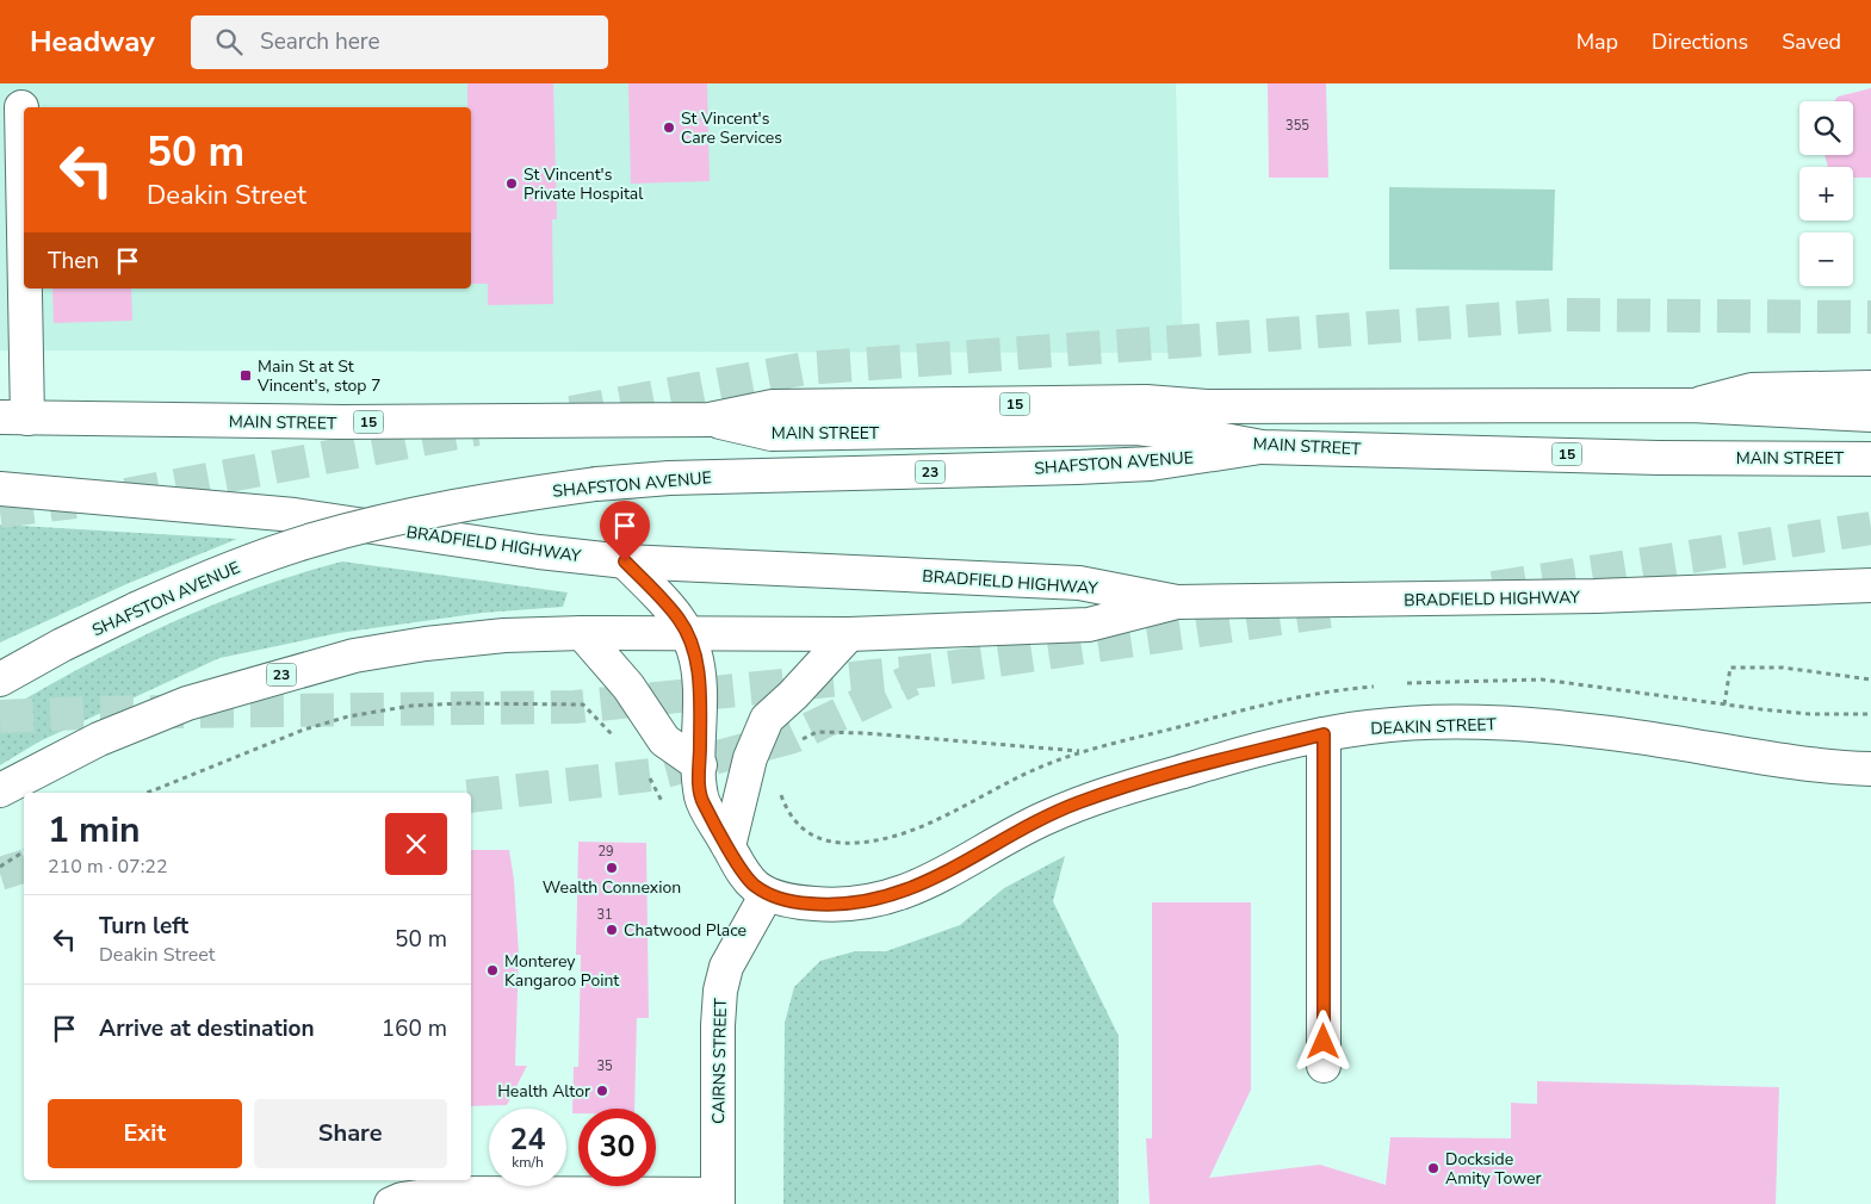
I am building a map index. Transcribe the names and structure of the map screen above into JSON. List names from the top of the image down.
{
  "streets": {
    "main road": [
      "15",
      "MAIN STREET",
      "SHAFSTON AVENUE",
      "23",
      "BRADFIELD HIGHWAY",
      "DEAKIN STREET",
      "CAIRNS STREET"
    ]
  },
  "crossings": [
    ["MAIN STREET", "SHAFSTON AVENUE"],
    ["23", "BRADFIELD HIGHWAY"],
    ["23", "DEAKIN STREET"],
    ["BRADFIELD HIGHWAY", "DEAKIN STREET"],
    ["DEAKIN STREET", "CAIRNS STREET"]
  ],
  "places": {
    "other": [
      "St Vincent's Care Services",
      "St Vincent's Private Hospital",
      "Wealth Connexion",
      "Chatwood Place",
      "Monterey Kangaroo Point",
      "Health Altor",
      "Dockside Amity Tower"
    ],
    "transit": ["Main St at St Vincent's, stop 7"]
  },
  "house_numbers": [
    "355",
    "29",
    "31",
    "35"
  ],
  "page": {
    "header": "Headway",
    "search": "Search here",
    "nav": ["Map", "Directions", "Saved"],
    "map_buttons": ["+", "−"],
    "turn": ["50 m", "Deakin Street"],
    "then": "Then",
    "heading": ["1 min", "210 m · 07:22"],
    "list": [
      {
        "name": "Turn left",
        "note": "Deakin Street",
        "value": "50 m"
      },
      {
        "name": "Arrive at destination",
        "value": "160 m"
      }
    ],
    "buttons": ["Exit", "Share"],
    "speed": "24 km/h",
    "limit": "30"
  }
}
